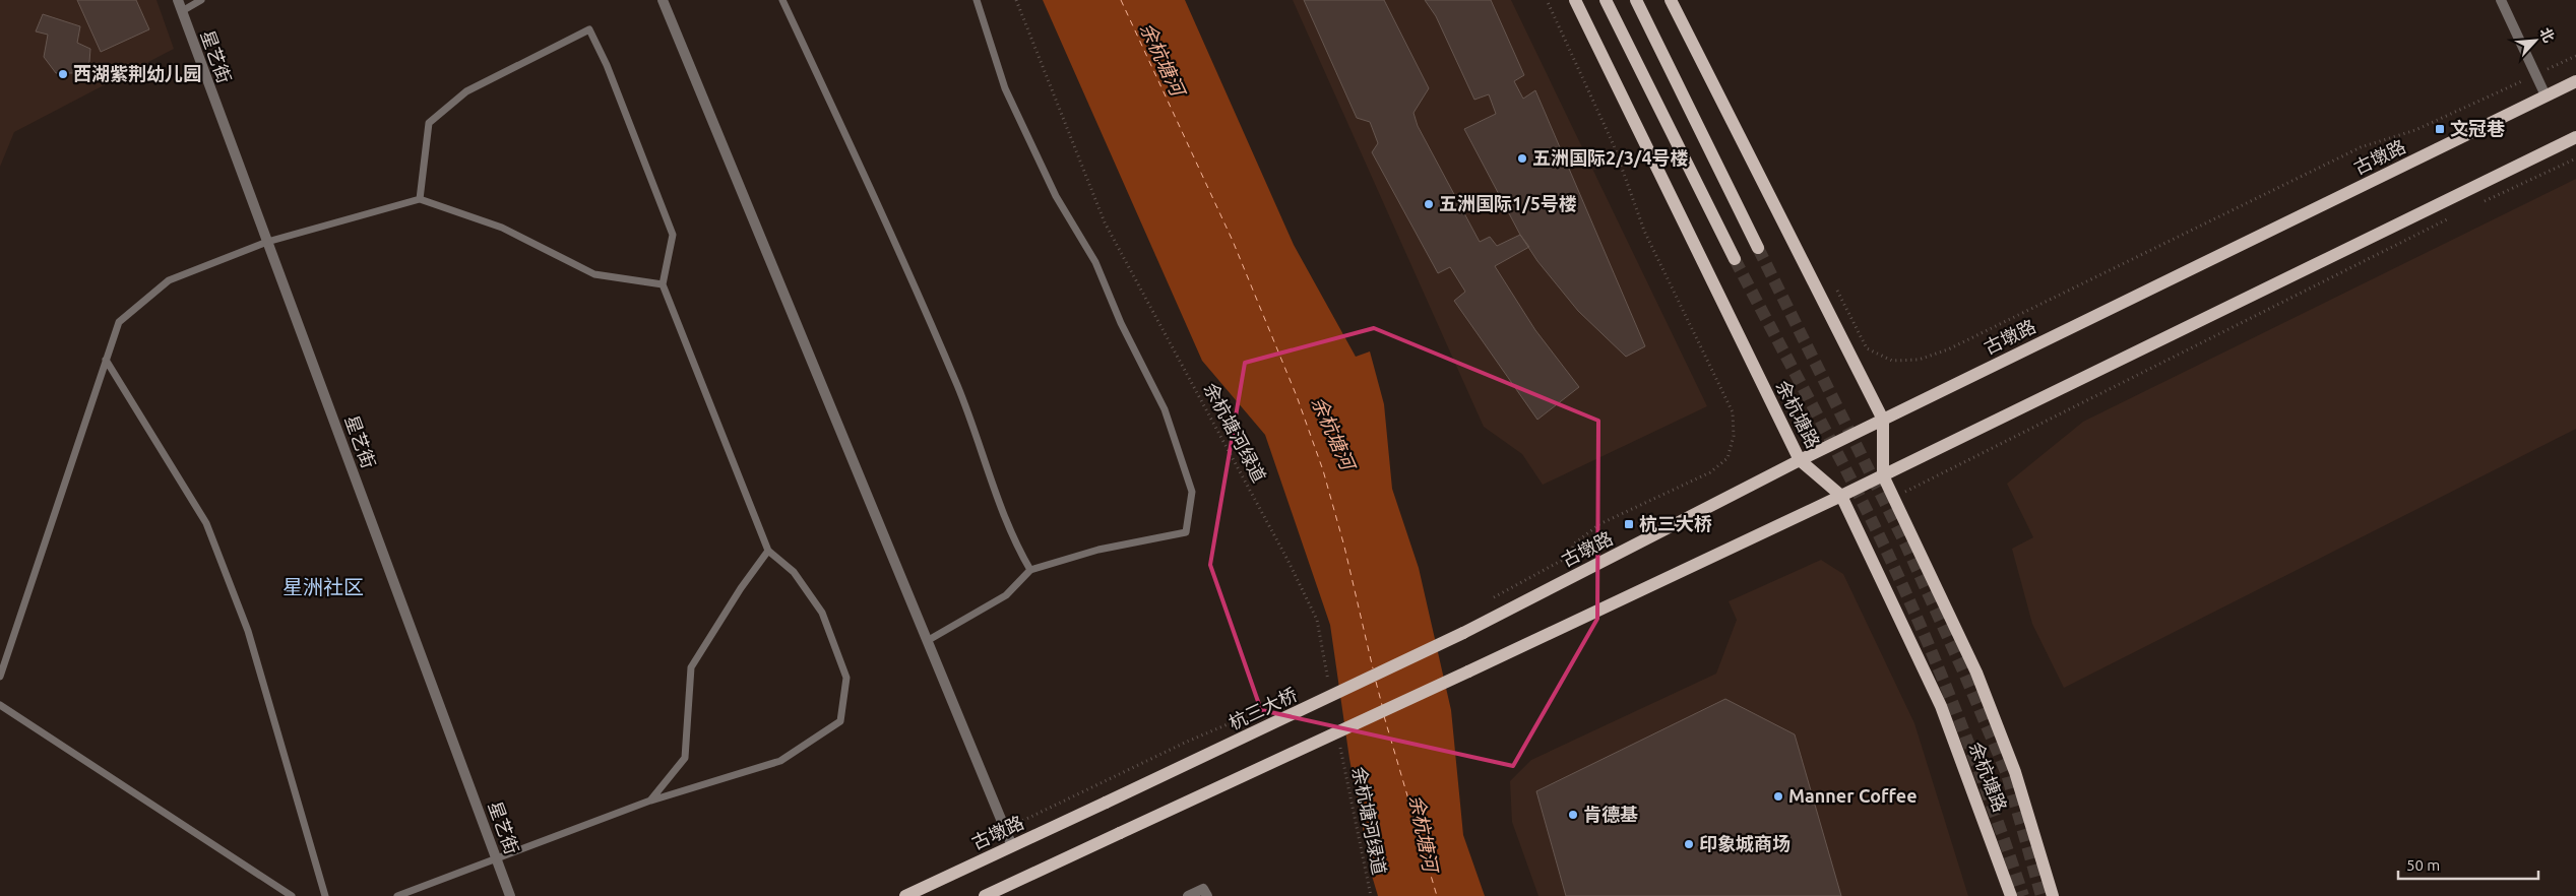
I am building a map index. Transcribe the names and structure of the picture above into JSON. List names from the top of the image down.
{
  "streets": {
    "main road": ["古墩路", "余杭塘路", "杭三大桥"],
    "street": ["星艺街"],
    "path": ["余杭塘河绿道"]
  },
  "crossings": [
    ["古墩路", "余杭塘路"],
    ["古墩路", "杭三大桥"]
  ],
  "districts": ["星洲社区"],
  "water": ["余杭塘河"],
  "places": {
    "other": [
      "西湖紫荆幼儿园",
      "五洲国际2/3/4号楼",
      "五洲国际1/5号楼",
      "Manner Coffee",
      "肯德基",
      "印象城商场"
    ],
    "transit": ["文冠巷", "杭三大桥"]
  },
  "scale_bar": "50 m",
  "north": "top right"
}
